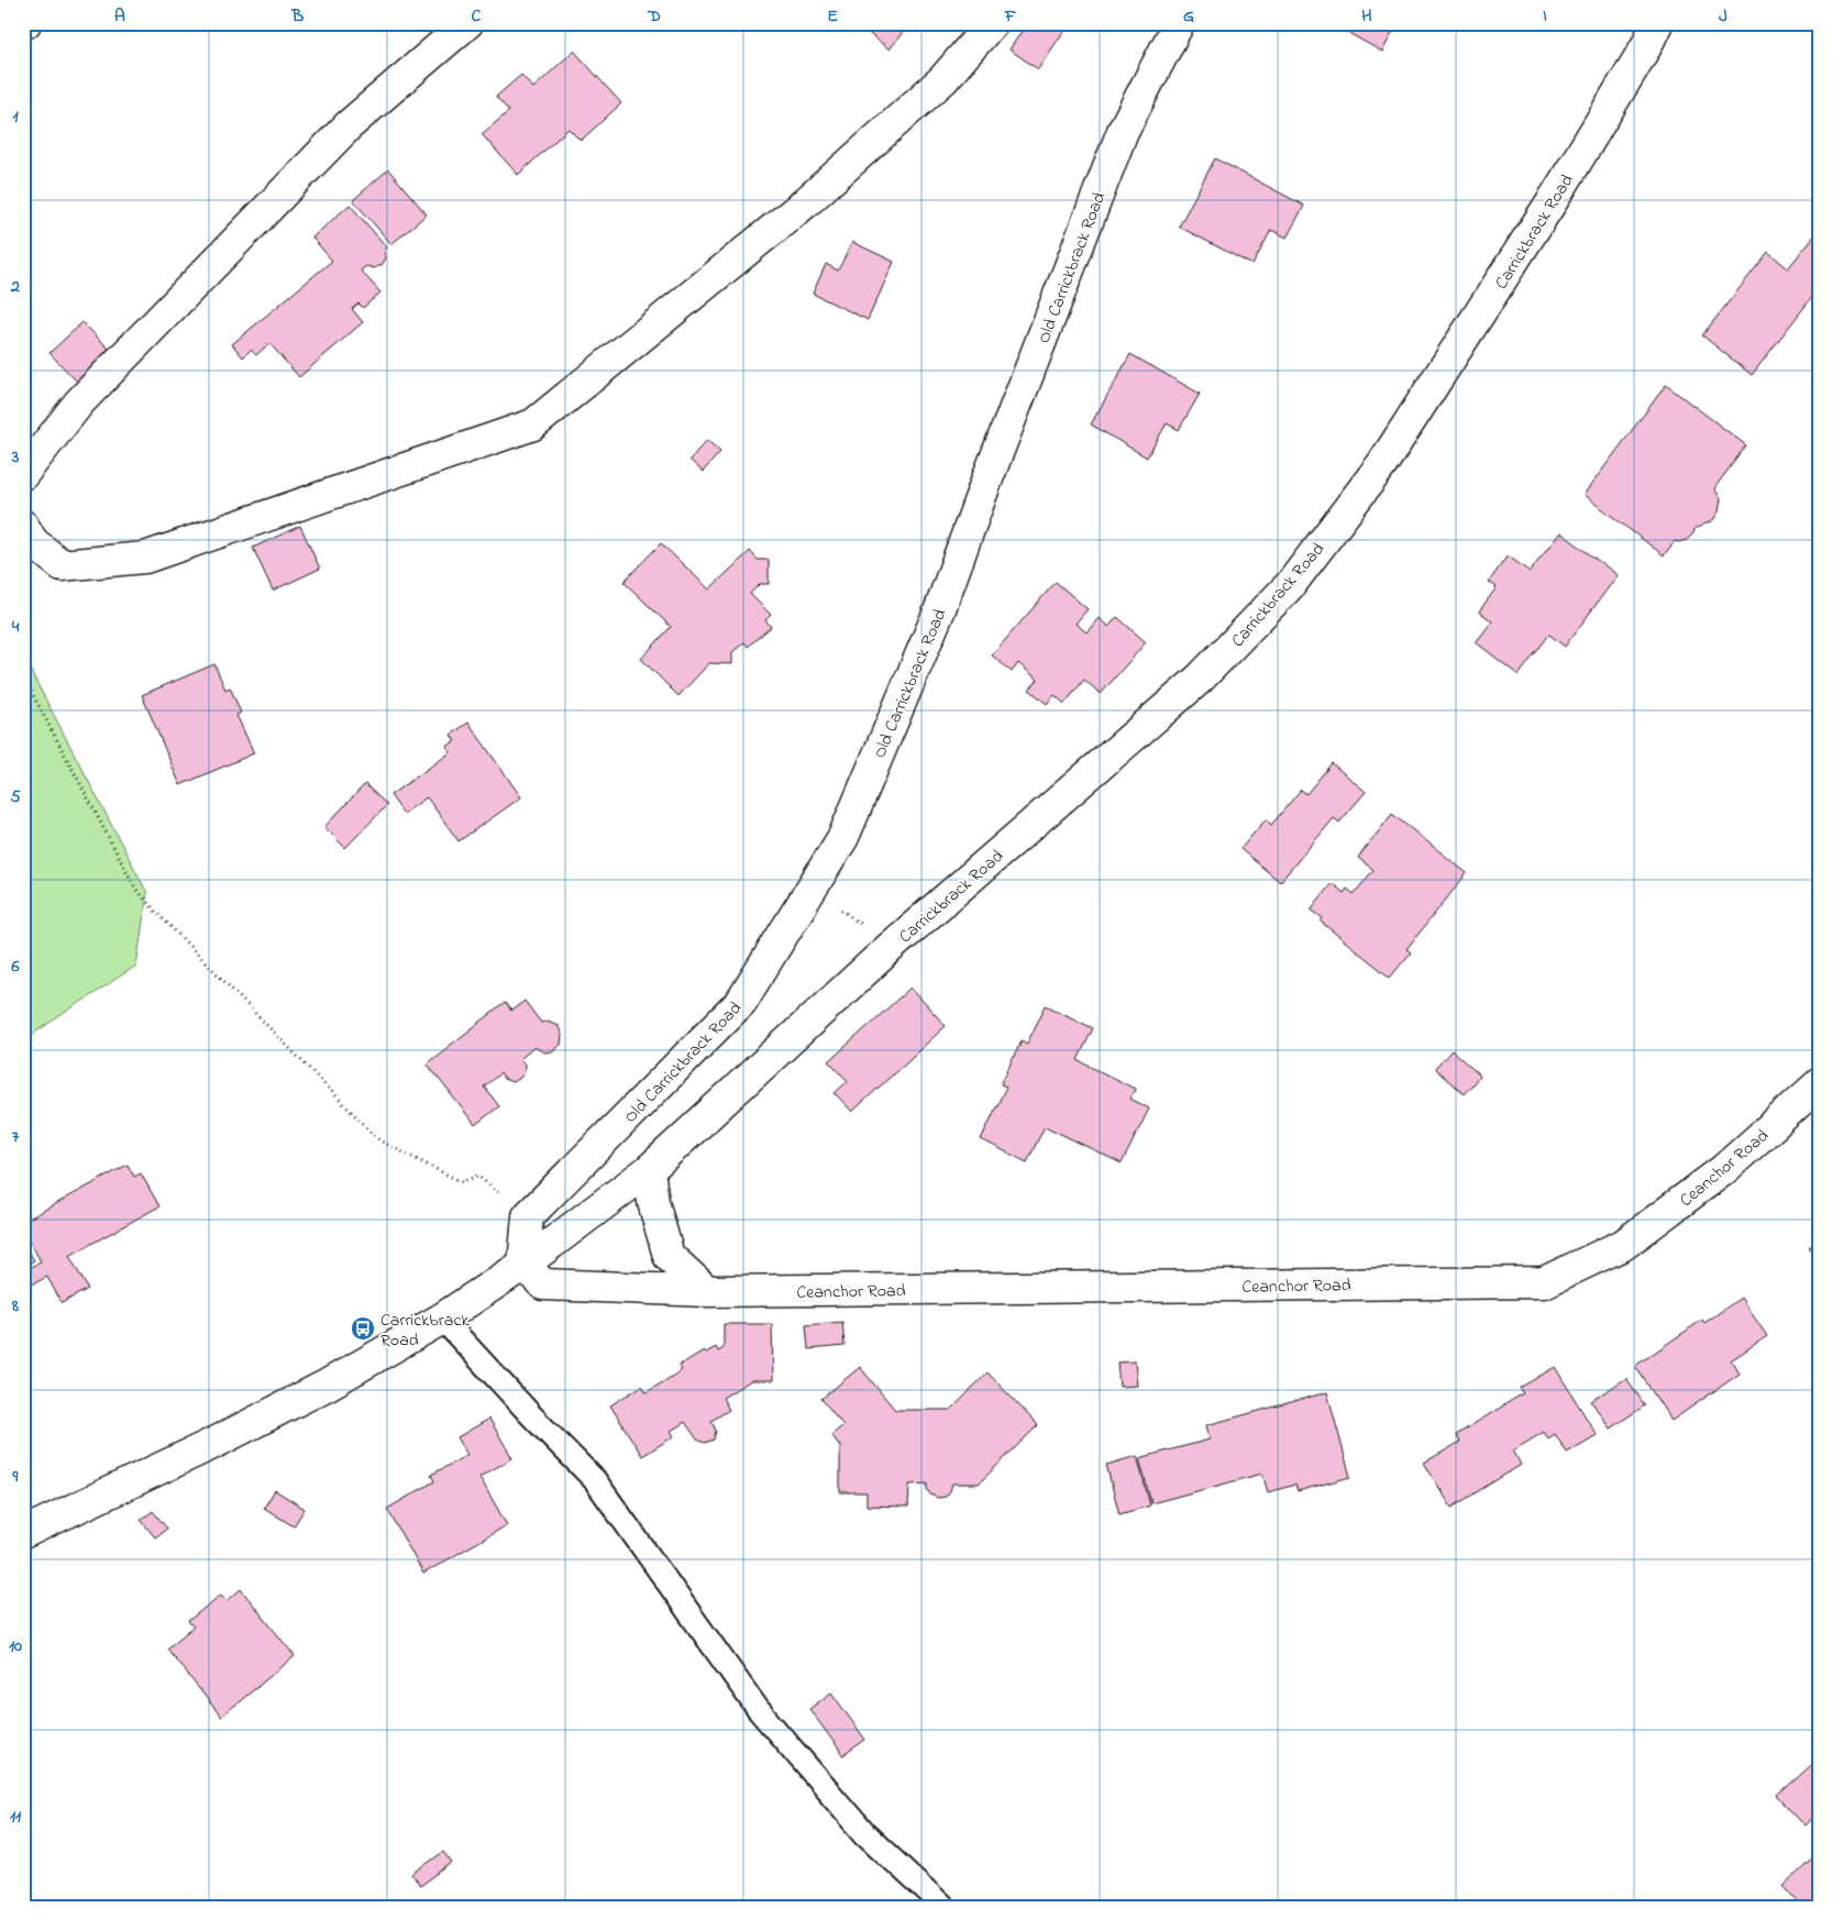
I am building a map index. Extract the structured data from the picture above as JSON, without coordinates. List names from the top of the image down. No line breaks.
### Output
{"streets":{"street":["Carrickbrack Road","Old Carrickbrack Road","Ceanchor Road"]},"crossings":[["Carrickbrack Road","Old Carrickbrack Road"],["Carrickbrack Road","Ceanchor Road"],["Old Carrickbrack Road","Ceanchor Road"]],"places":{"bus stop":["Carrickbrack Road"]},"grid":{"columns":["A","B","C","D","E","F","G","H","I","J"],"rows":["1","2","3","4","5","6","7","8","9","10","11"]}}
